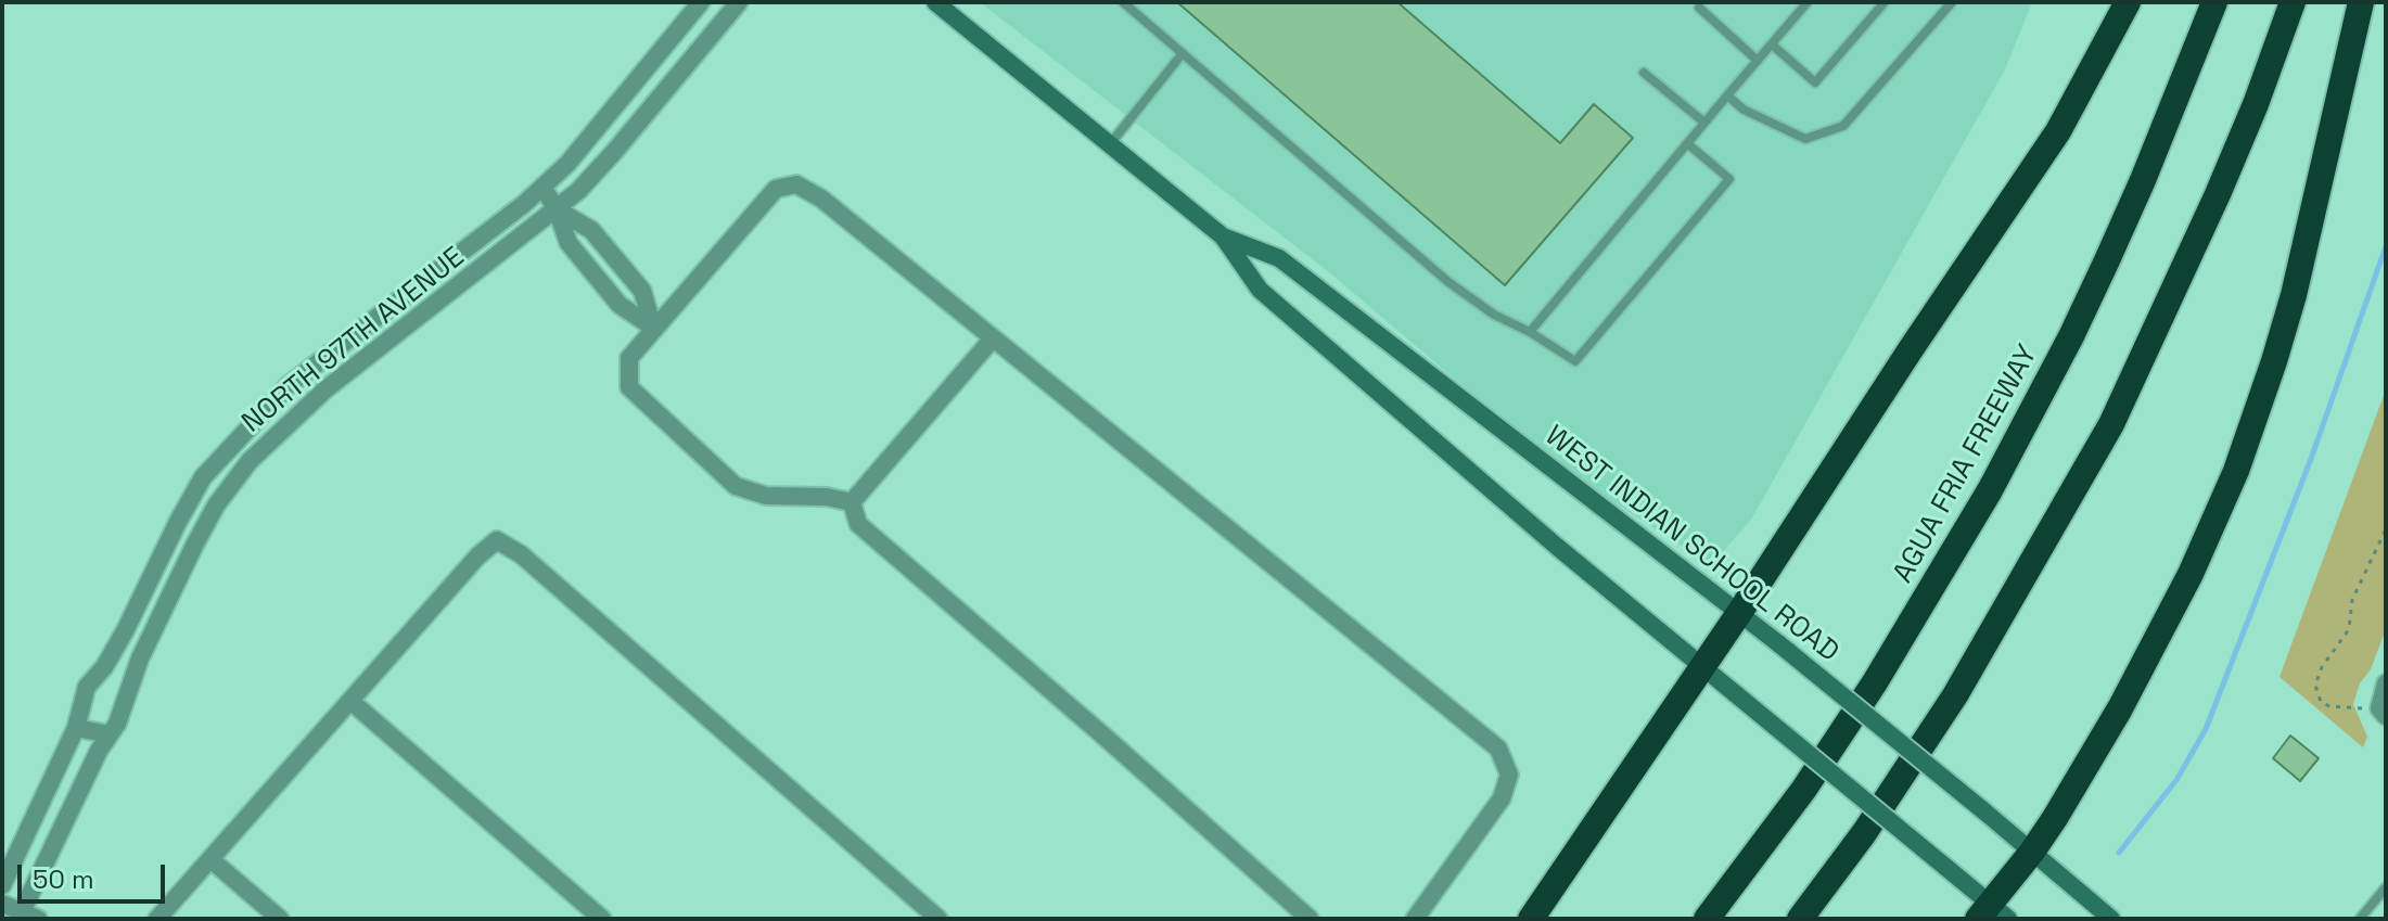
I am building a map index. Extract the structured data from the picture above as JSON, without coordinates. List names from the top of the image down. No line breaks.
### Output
{"streets":{"highway":["AGUA FRIA FREEWAY"],"main road":["WEST INDIAN SCHOOL ROAD"],"street":["NORTH 97TH AVENUE"]},"scale_bar":"50 m"}
